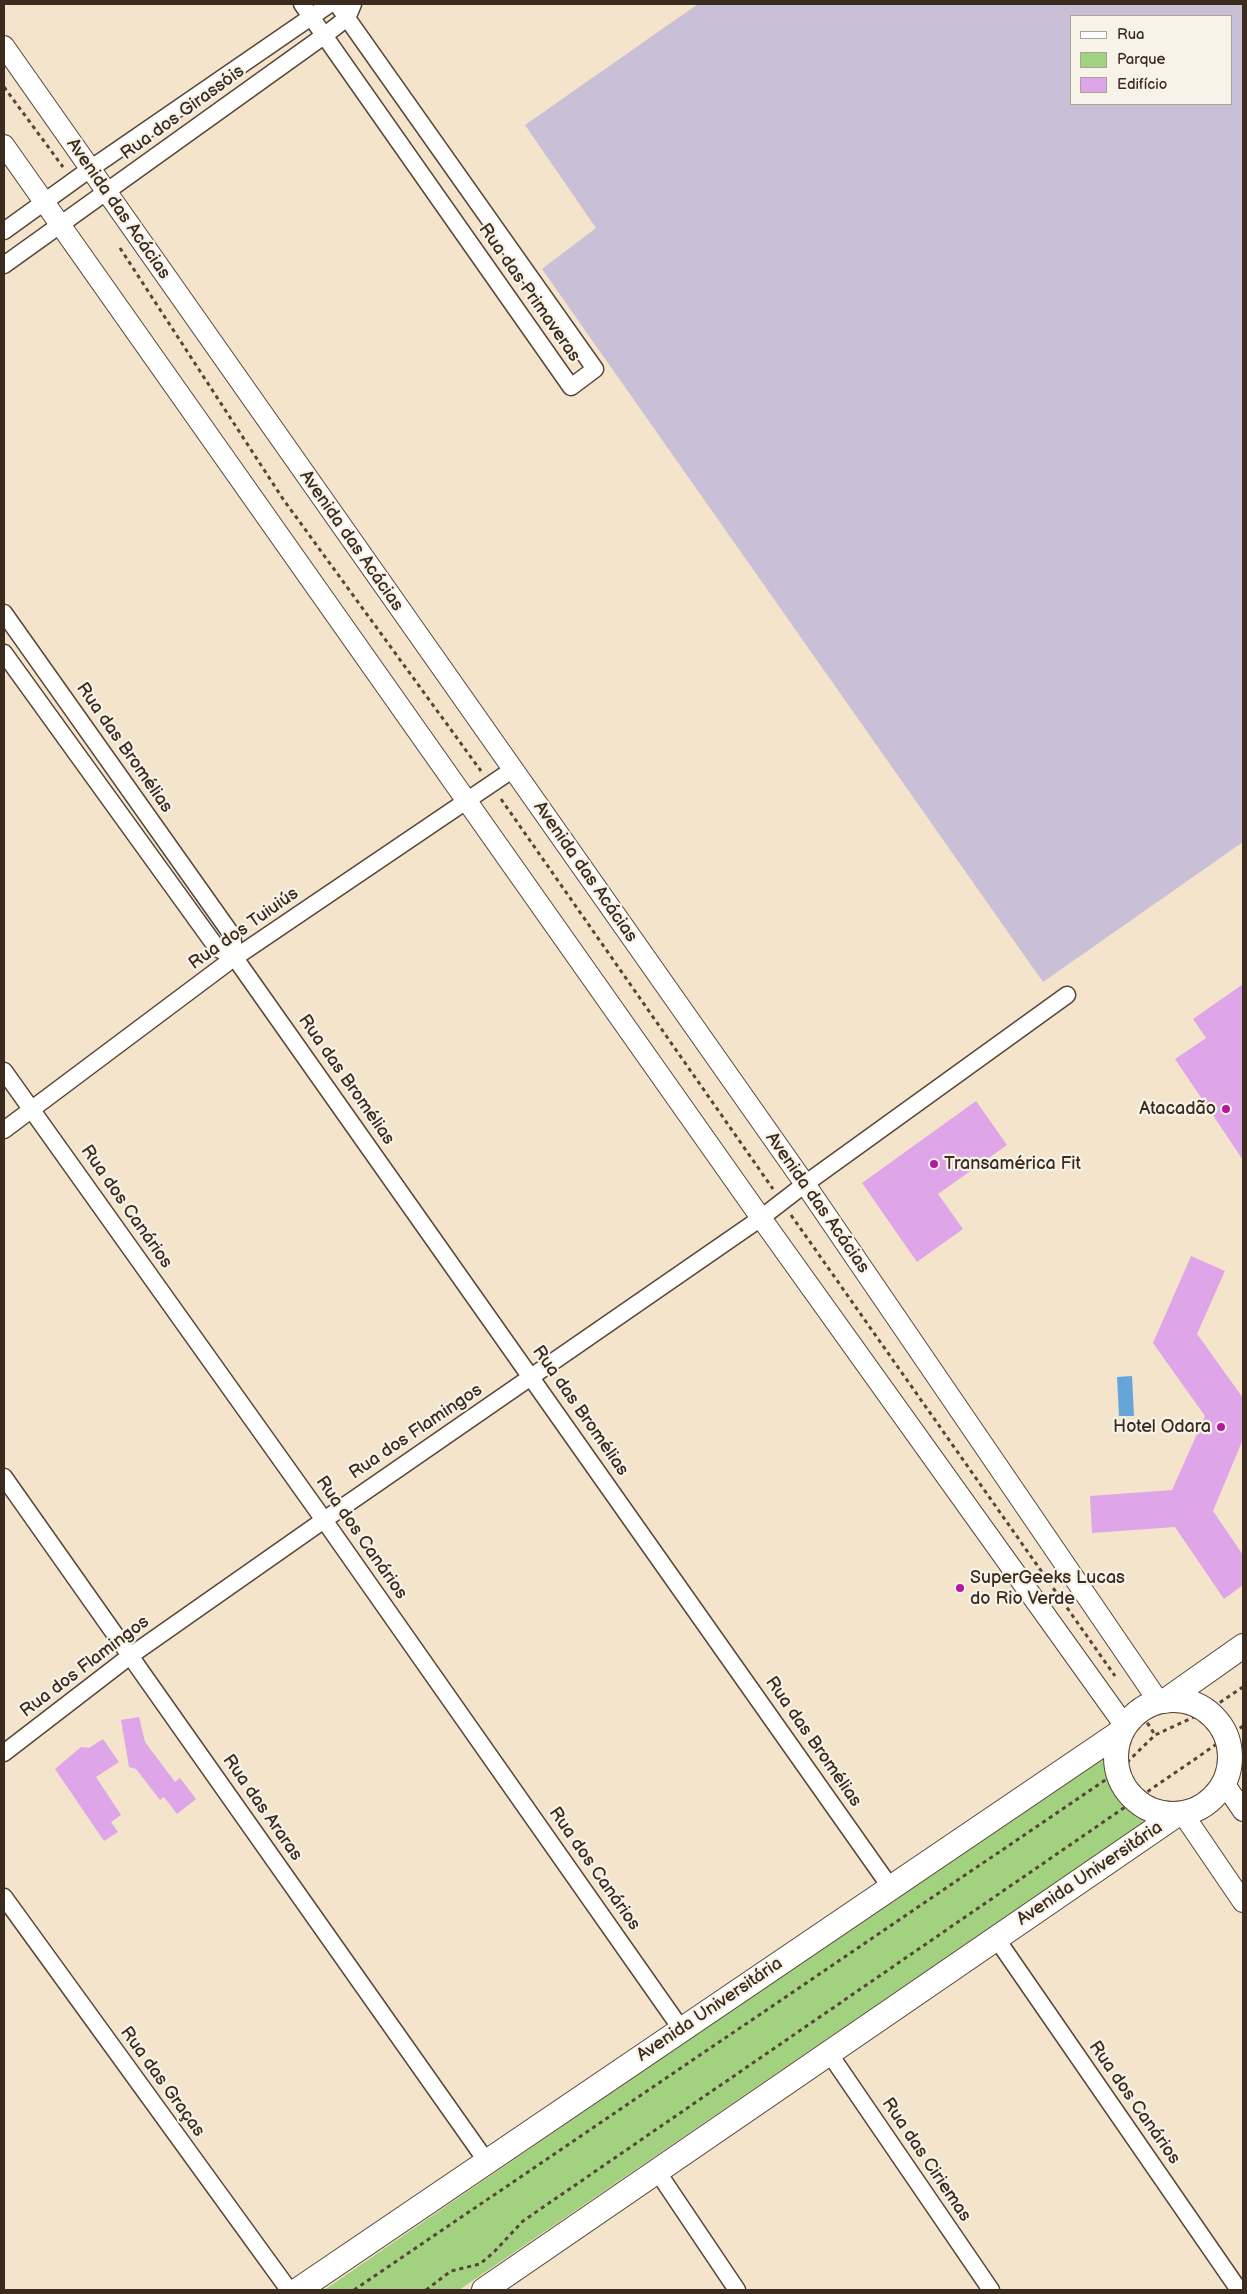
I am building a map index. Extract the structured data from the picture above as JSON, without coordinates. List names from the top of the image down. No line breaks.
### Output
{"streets":{"main road":["Avenida Universitária"],"street":["Rua dos Girassóis","Avenida das Acácias","Rua das Primaveras","Rua das Bromélias","Rua dos Tuiuiús","Rua dos Canários","Rua dos Flamingos","Rua das Araras","Rua das Graças","Rua das Ciriemas"]},"crossings":[["Rua dos Girassóis","Avenida das Acácias"],["Rua dos Girassóis","Rua das Primaveras"],["Avenida das Acácias","Rua dos Tuiuiús"],["Avenida das Acácias","Rua dos Flamingos"],["Avenida das Acácias","Avenida Universitária"],["Rua das Bromélias","Rua dos Tuiuiús"],["Rua das Bromélias","Rua dos Flamingos"],["Rua das Bromélias","Avenida Universitária"],["Rua dos Tuiuiús","Rua dos Canários"],["Rua dos Canários","Rua dos Flamingos"],["Rua dos Canários","Avenida Universitária"],["Rua dos Flamingos","Rua das Araras"],["Rua das Araras","Avenida Universitária"],["Avenida Universitária","Rua das Ciriemas"]],"places":["Atacadão","Transamérica Fit","Hotel Odara","SuperGeeks Lucas do Rio Verde"],"legend":["Rua","Parque","Edifício"]}
